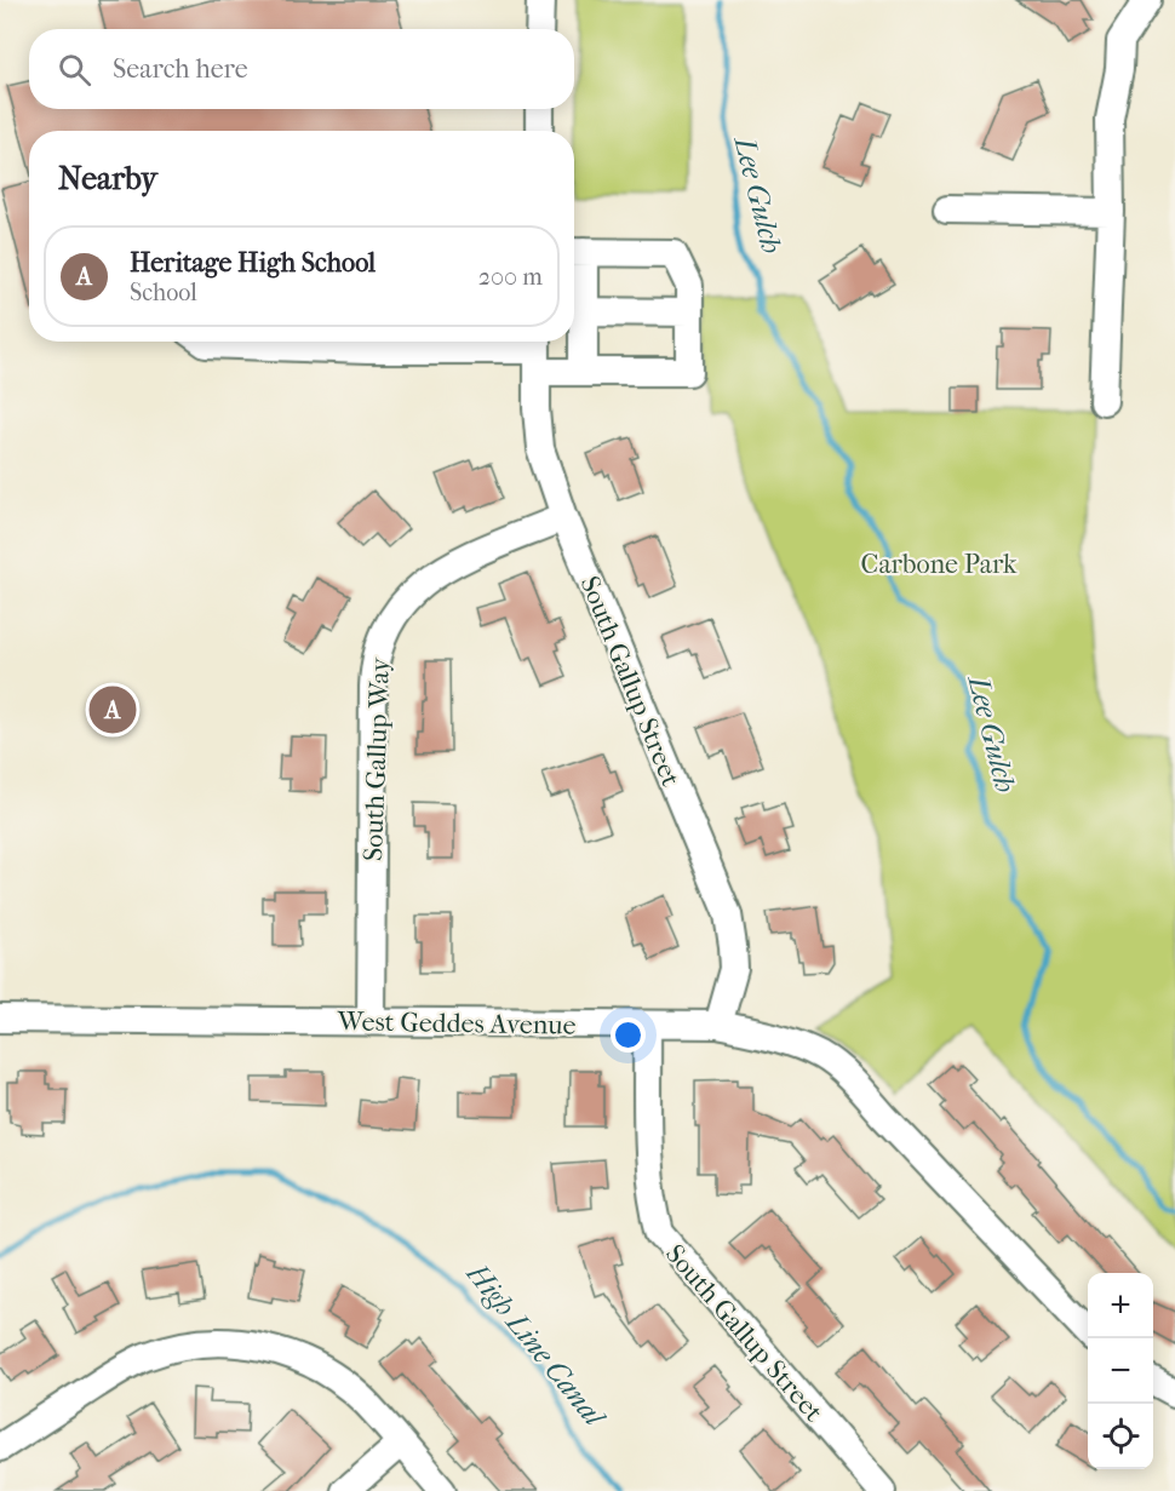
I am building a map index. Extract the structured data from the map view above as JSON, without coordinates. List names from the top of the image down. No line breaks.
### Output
{"streets":{"street":["South Gallup Street","South Gallup Way","West Geddes Avenue"]},"crossings":[["South Gallup Street","South Gallup Way"],["South Gallup Street","West Geddes Avenue"],["South Gallup Way","West Geddes Avenue"]],"water":["Lee Gulch","High Line Canal"],"parks":["Carbone Park"],"page":{"search":"Search here","heading":"Nearby","list":[{"mark":"A","name":"Heritage High School","note":"School","value":"200 m"}],"pins":"A","map_buttons":["+","−"]}}
